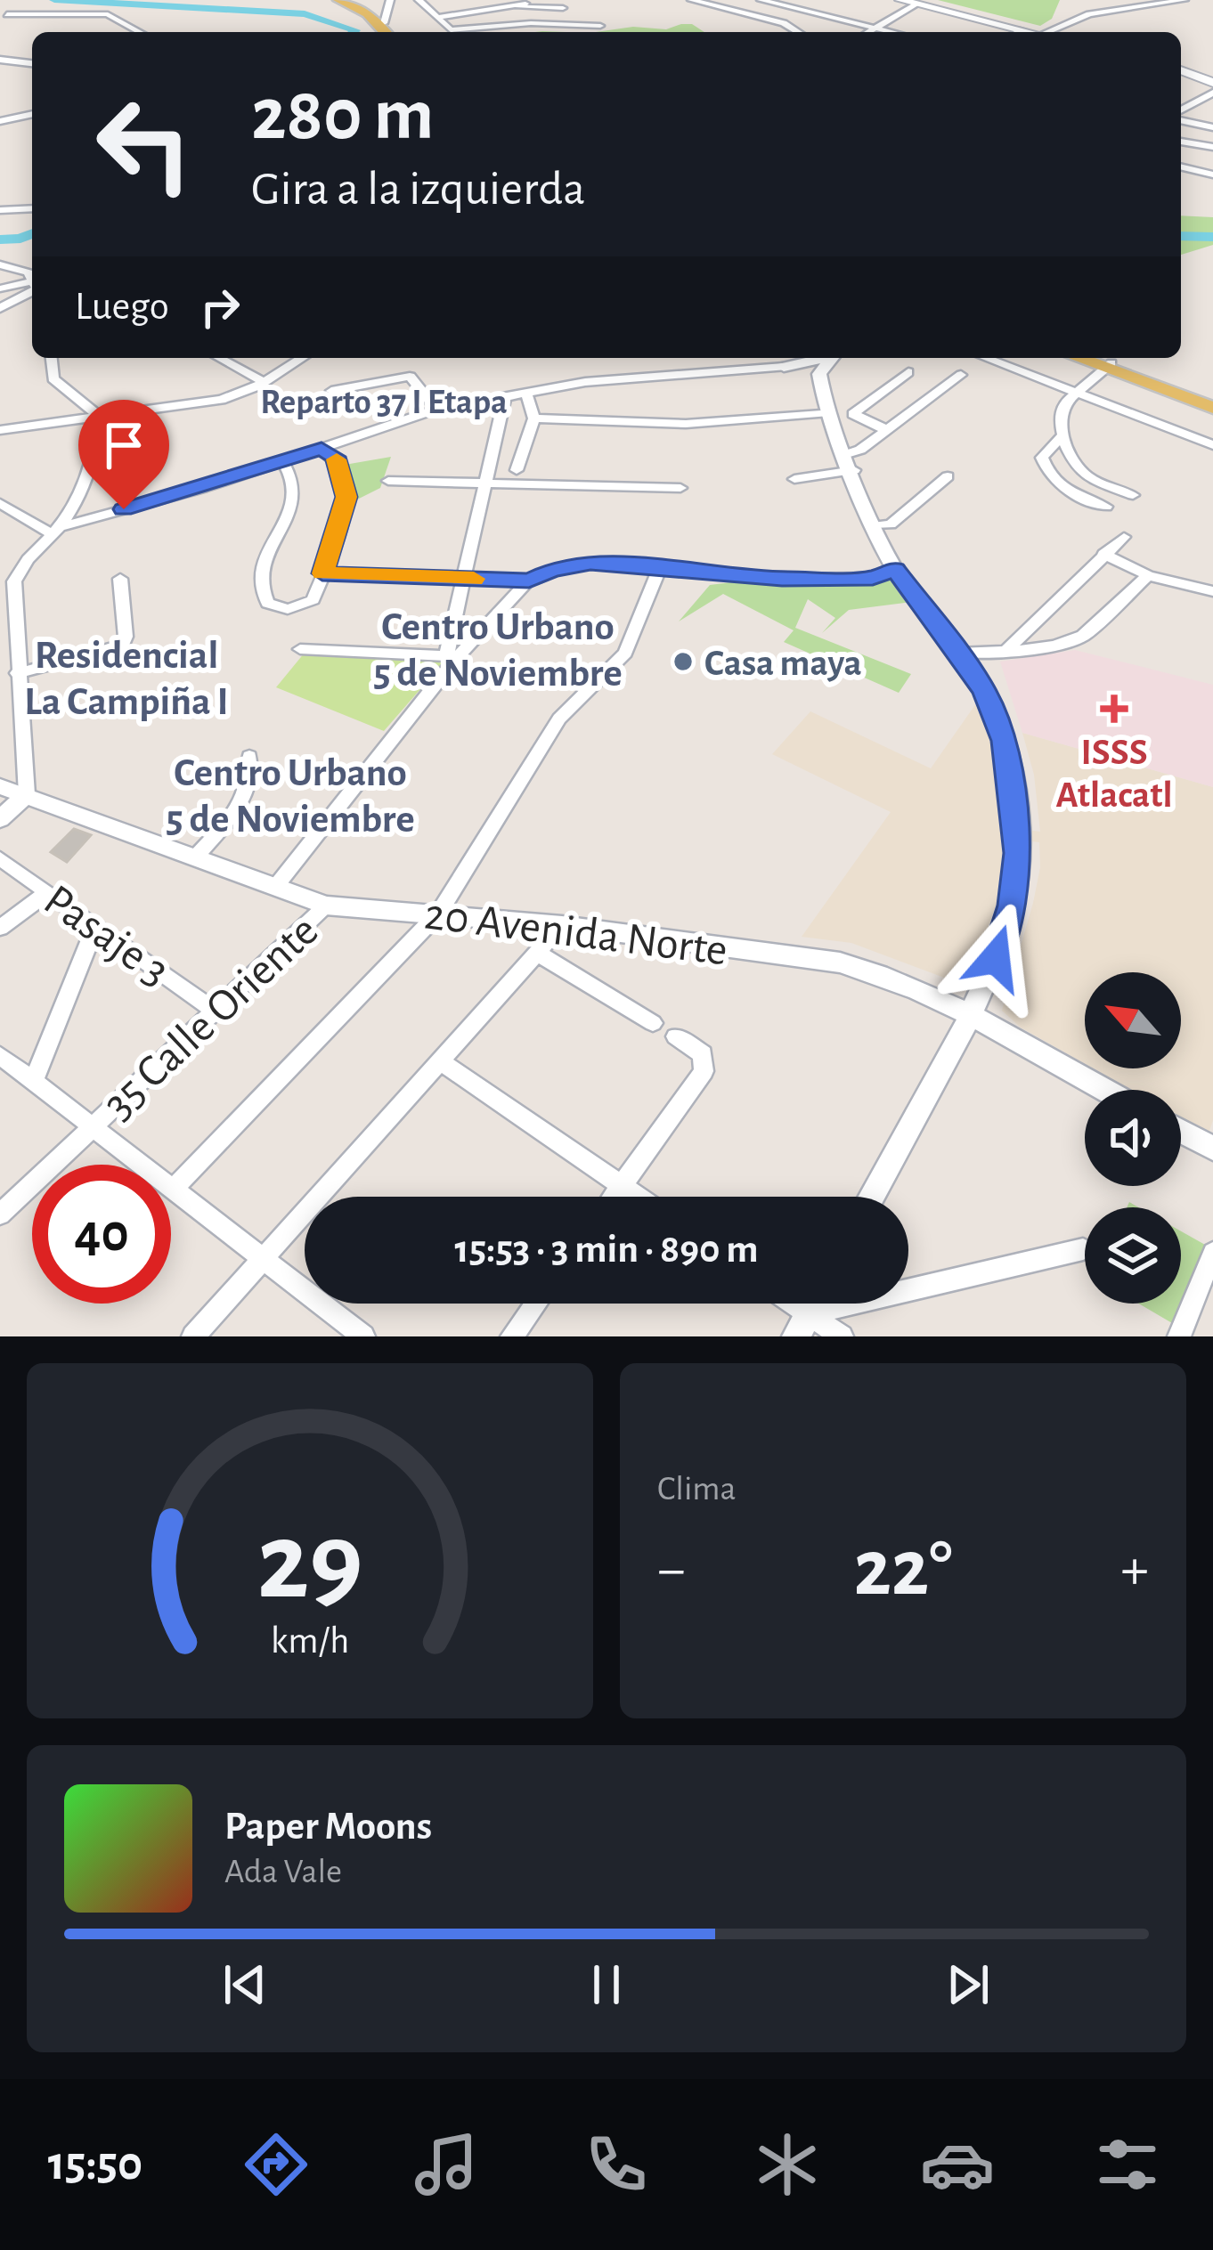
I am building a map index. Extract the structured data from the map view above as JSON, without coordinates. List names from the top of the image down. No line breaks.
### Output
{"streets":{"street":["20 Avenida Norte","Pasaje 3","35 Calle Oriente"]},"crossings":[["20 Avenida Norte","35 Calle Oriente"],["Pasaje 3","35 Calle Oriente"]],"districts":["Reparto 37 I Etapa","Centro Urbano 5 de Noviembre","Residencial La Campiña I","Centro Urbano 5 de Noviembre"],"places":{"other":["Casa maya"],"health":["ISSS Atlacatl"]},"north":"top left","page":{"turn":["280 m","Gira a la izquierda"],"then":"Luego","limit":"40","trip":"15:53 · 3 min · 890 m","tile":"Clima","heat":["−","22°","+"],"song":["Paper Moons","Ada Vale"],"tabs":"15:50","gauge":["29","km/h"]}}
